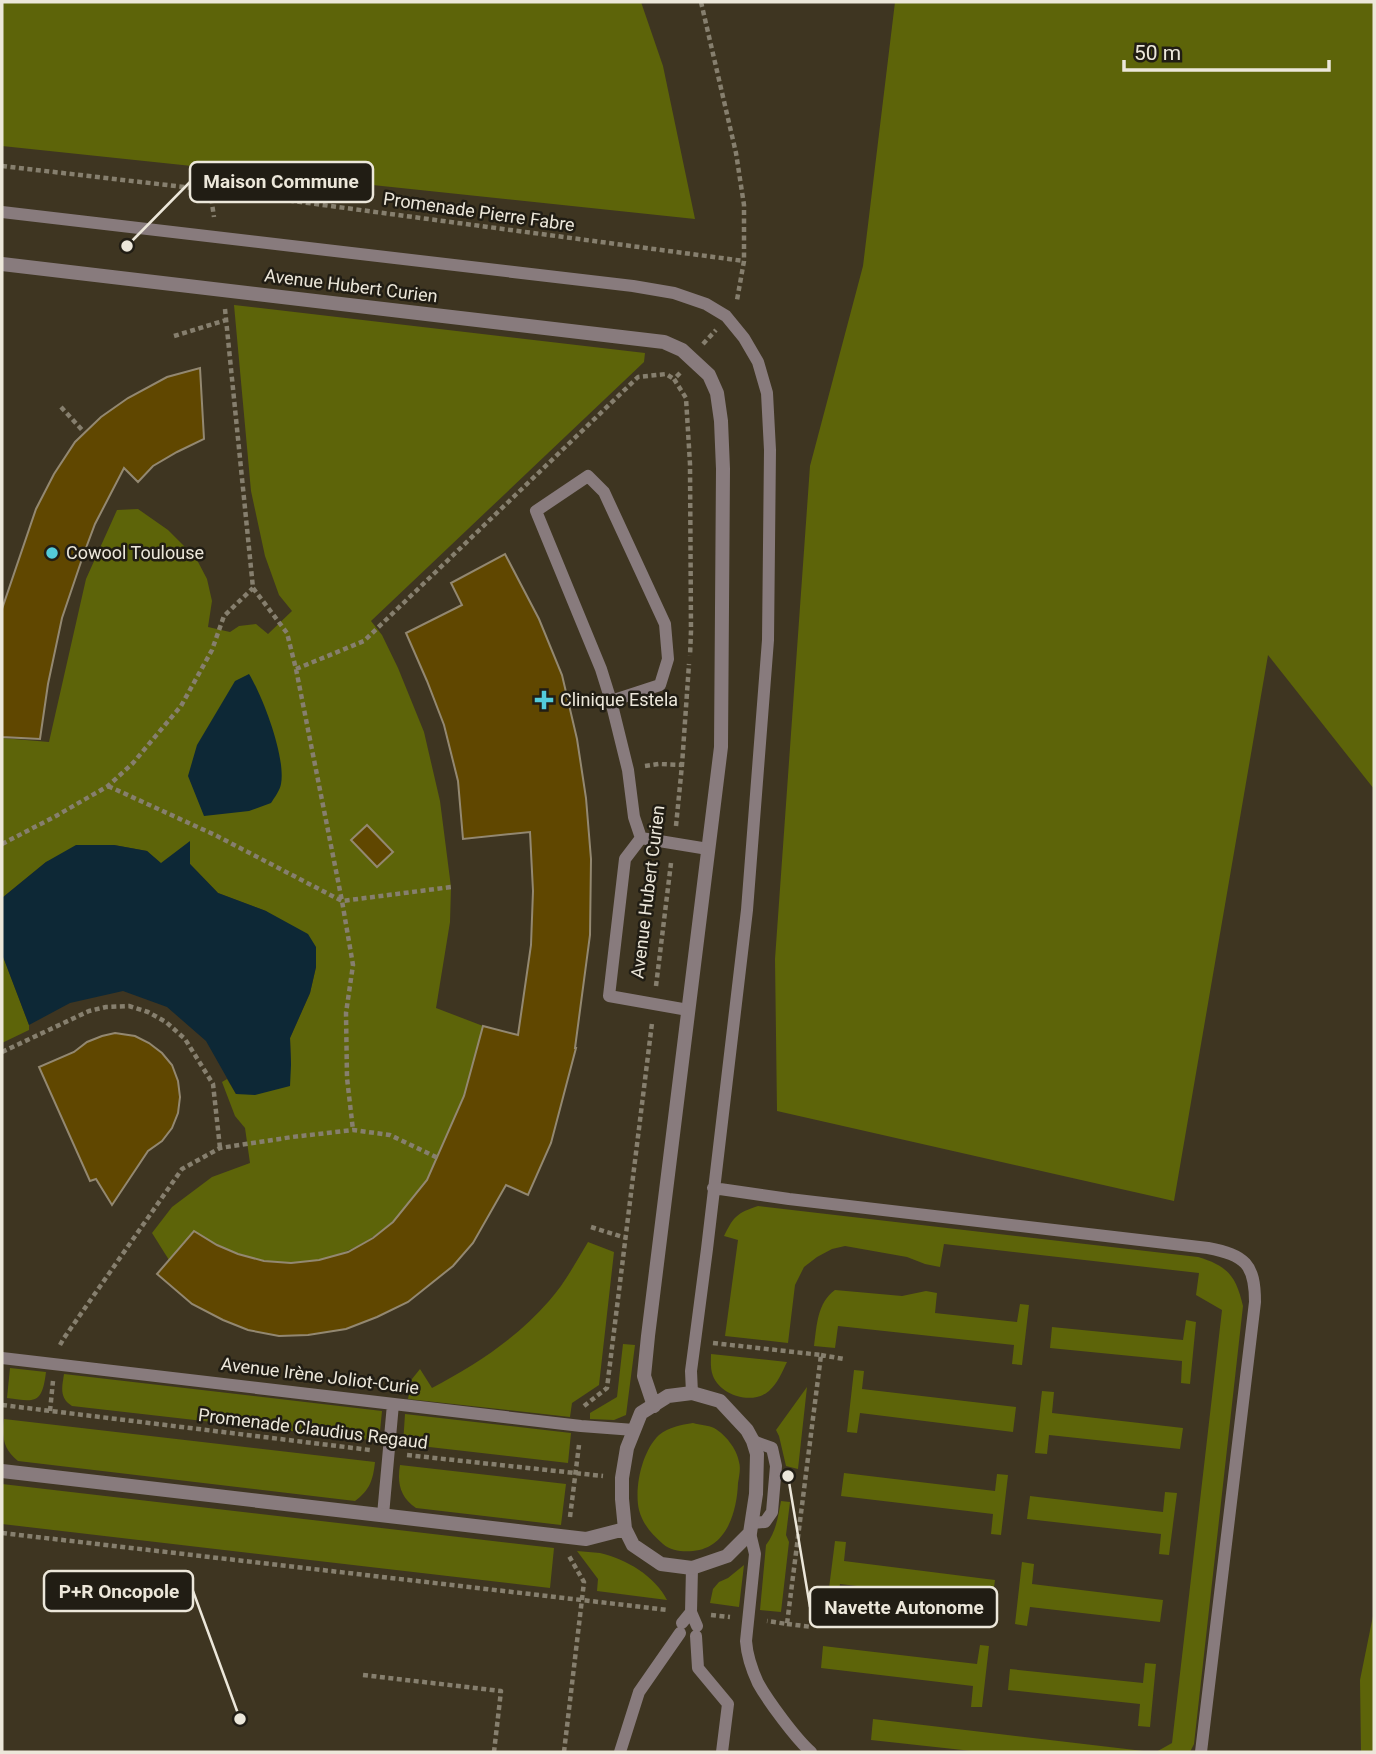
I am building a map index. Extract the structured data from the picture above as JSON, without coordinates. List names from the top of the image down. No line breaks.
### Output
{"streets":{"street":["Avenue Hubert Curien"],"lane":["Avenue Irène Joliot-Curie"],"path":["Promenade Pierre Fabre","Promenade Claudius Regaud"]},"crossings":[["Avenue Hubert Curien","Avenue Irène Joliot-Curie"],["Avenue Hubert Curien","Promenade Claudius Regaud"],["Avenue Irène Joliot-Curie","Promenade Claudius Regaud"]],"places":{"other":["Maison Commune","Cowool Toulouse","Navette Autonome","P+R Oncopole"],"health":["Clinique Estela"]},"scale_bar":"50 m"}
